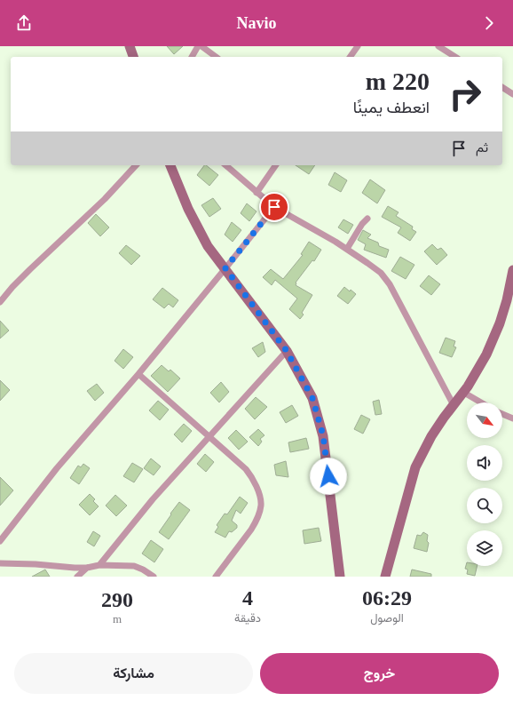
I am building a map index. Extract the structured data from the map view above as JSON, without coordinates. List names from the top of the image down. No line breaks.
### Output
{"north":"bottom right","page":{"header":"Navio","turn":["220 m","انعطف يمينًا"],"then":"ثم","eta":["06:29","الوصول","4","دقيقة","290","m"],"buttons":["خروج","مشاركة"]}}
